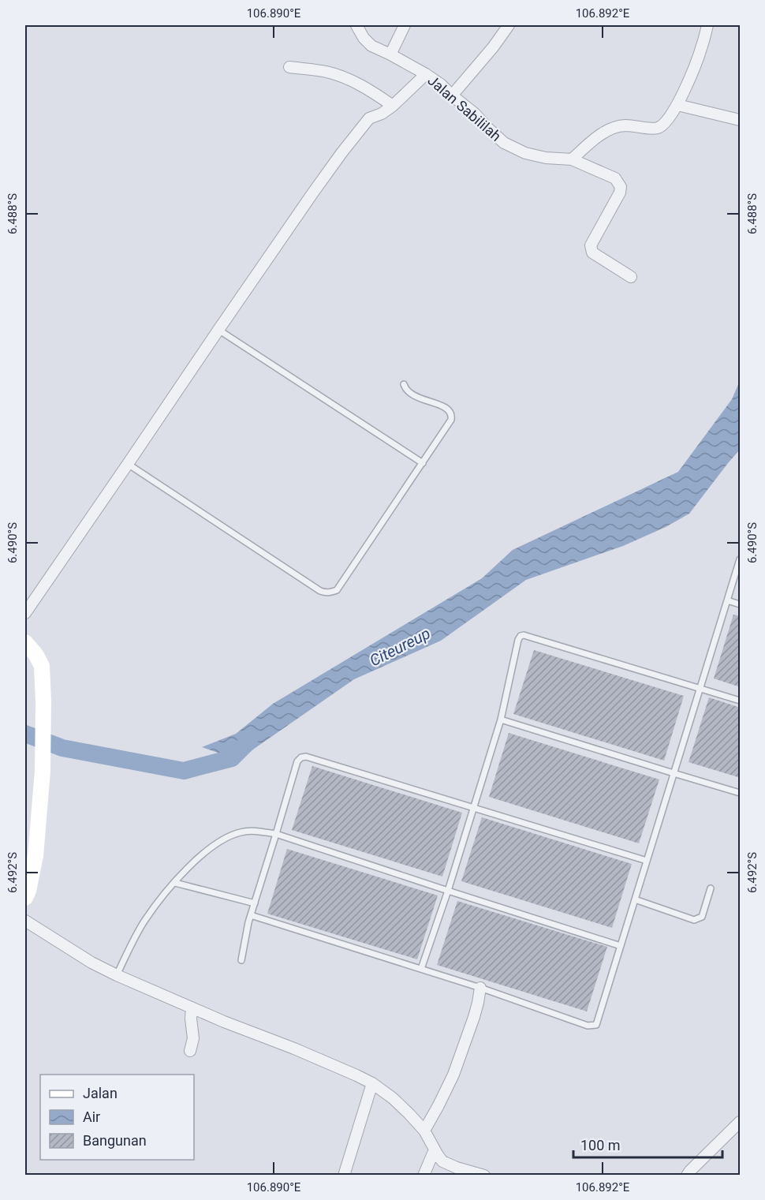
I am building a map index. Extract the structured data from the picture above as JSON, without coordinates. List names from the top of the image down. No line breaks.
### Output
{"streets":{"street":["Jalan Sabililah"]},"water":["Citeureup"],"legend":["Jalan","Air","Bangunan"],"scale_bar":"100 m","coordinates":["106.890°E","106.892°E","6.488°S","6.490°S","6.492°S"]}
